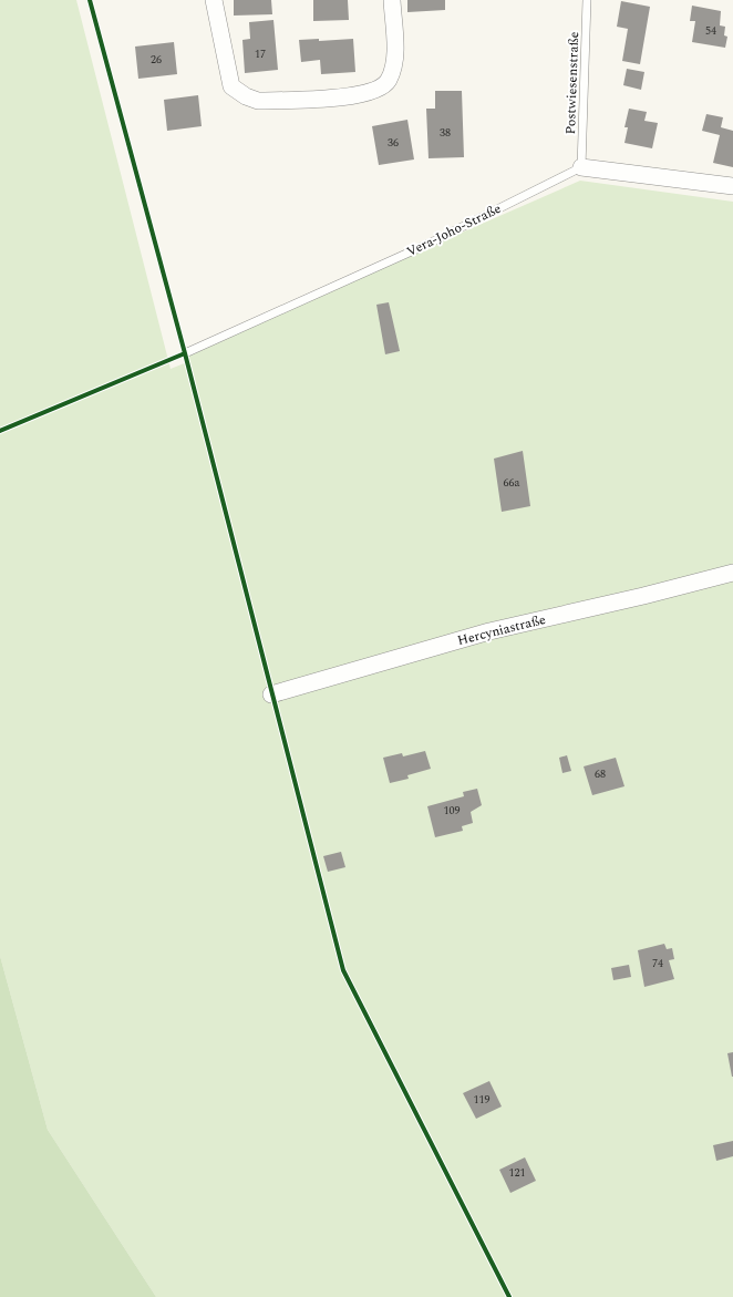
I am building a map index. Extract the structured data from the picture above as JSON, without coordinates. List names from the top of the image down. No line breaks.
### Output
{"streets":{"street":["Hercyniastraße"],"lane":["Postwiesenstraße","Vera-Joho-Straße"]},"crossings":[["Postwiesenstraße","Vera-Joho-Straße"]],"house_numbers":["54","17","26","38","36","66a","68","109","74","119","121"]}
